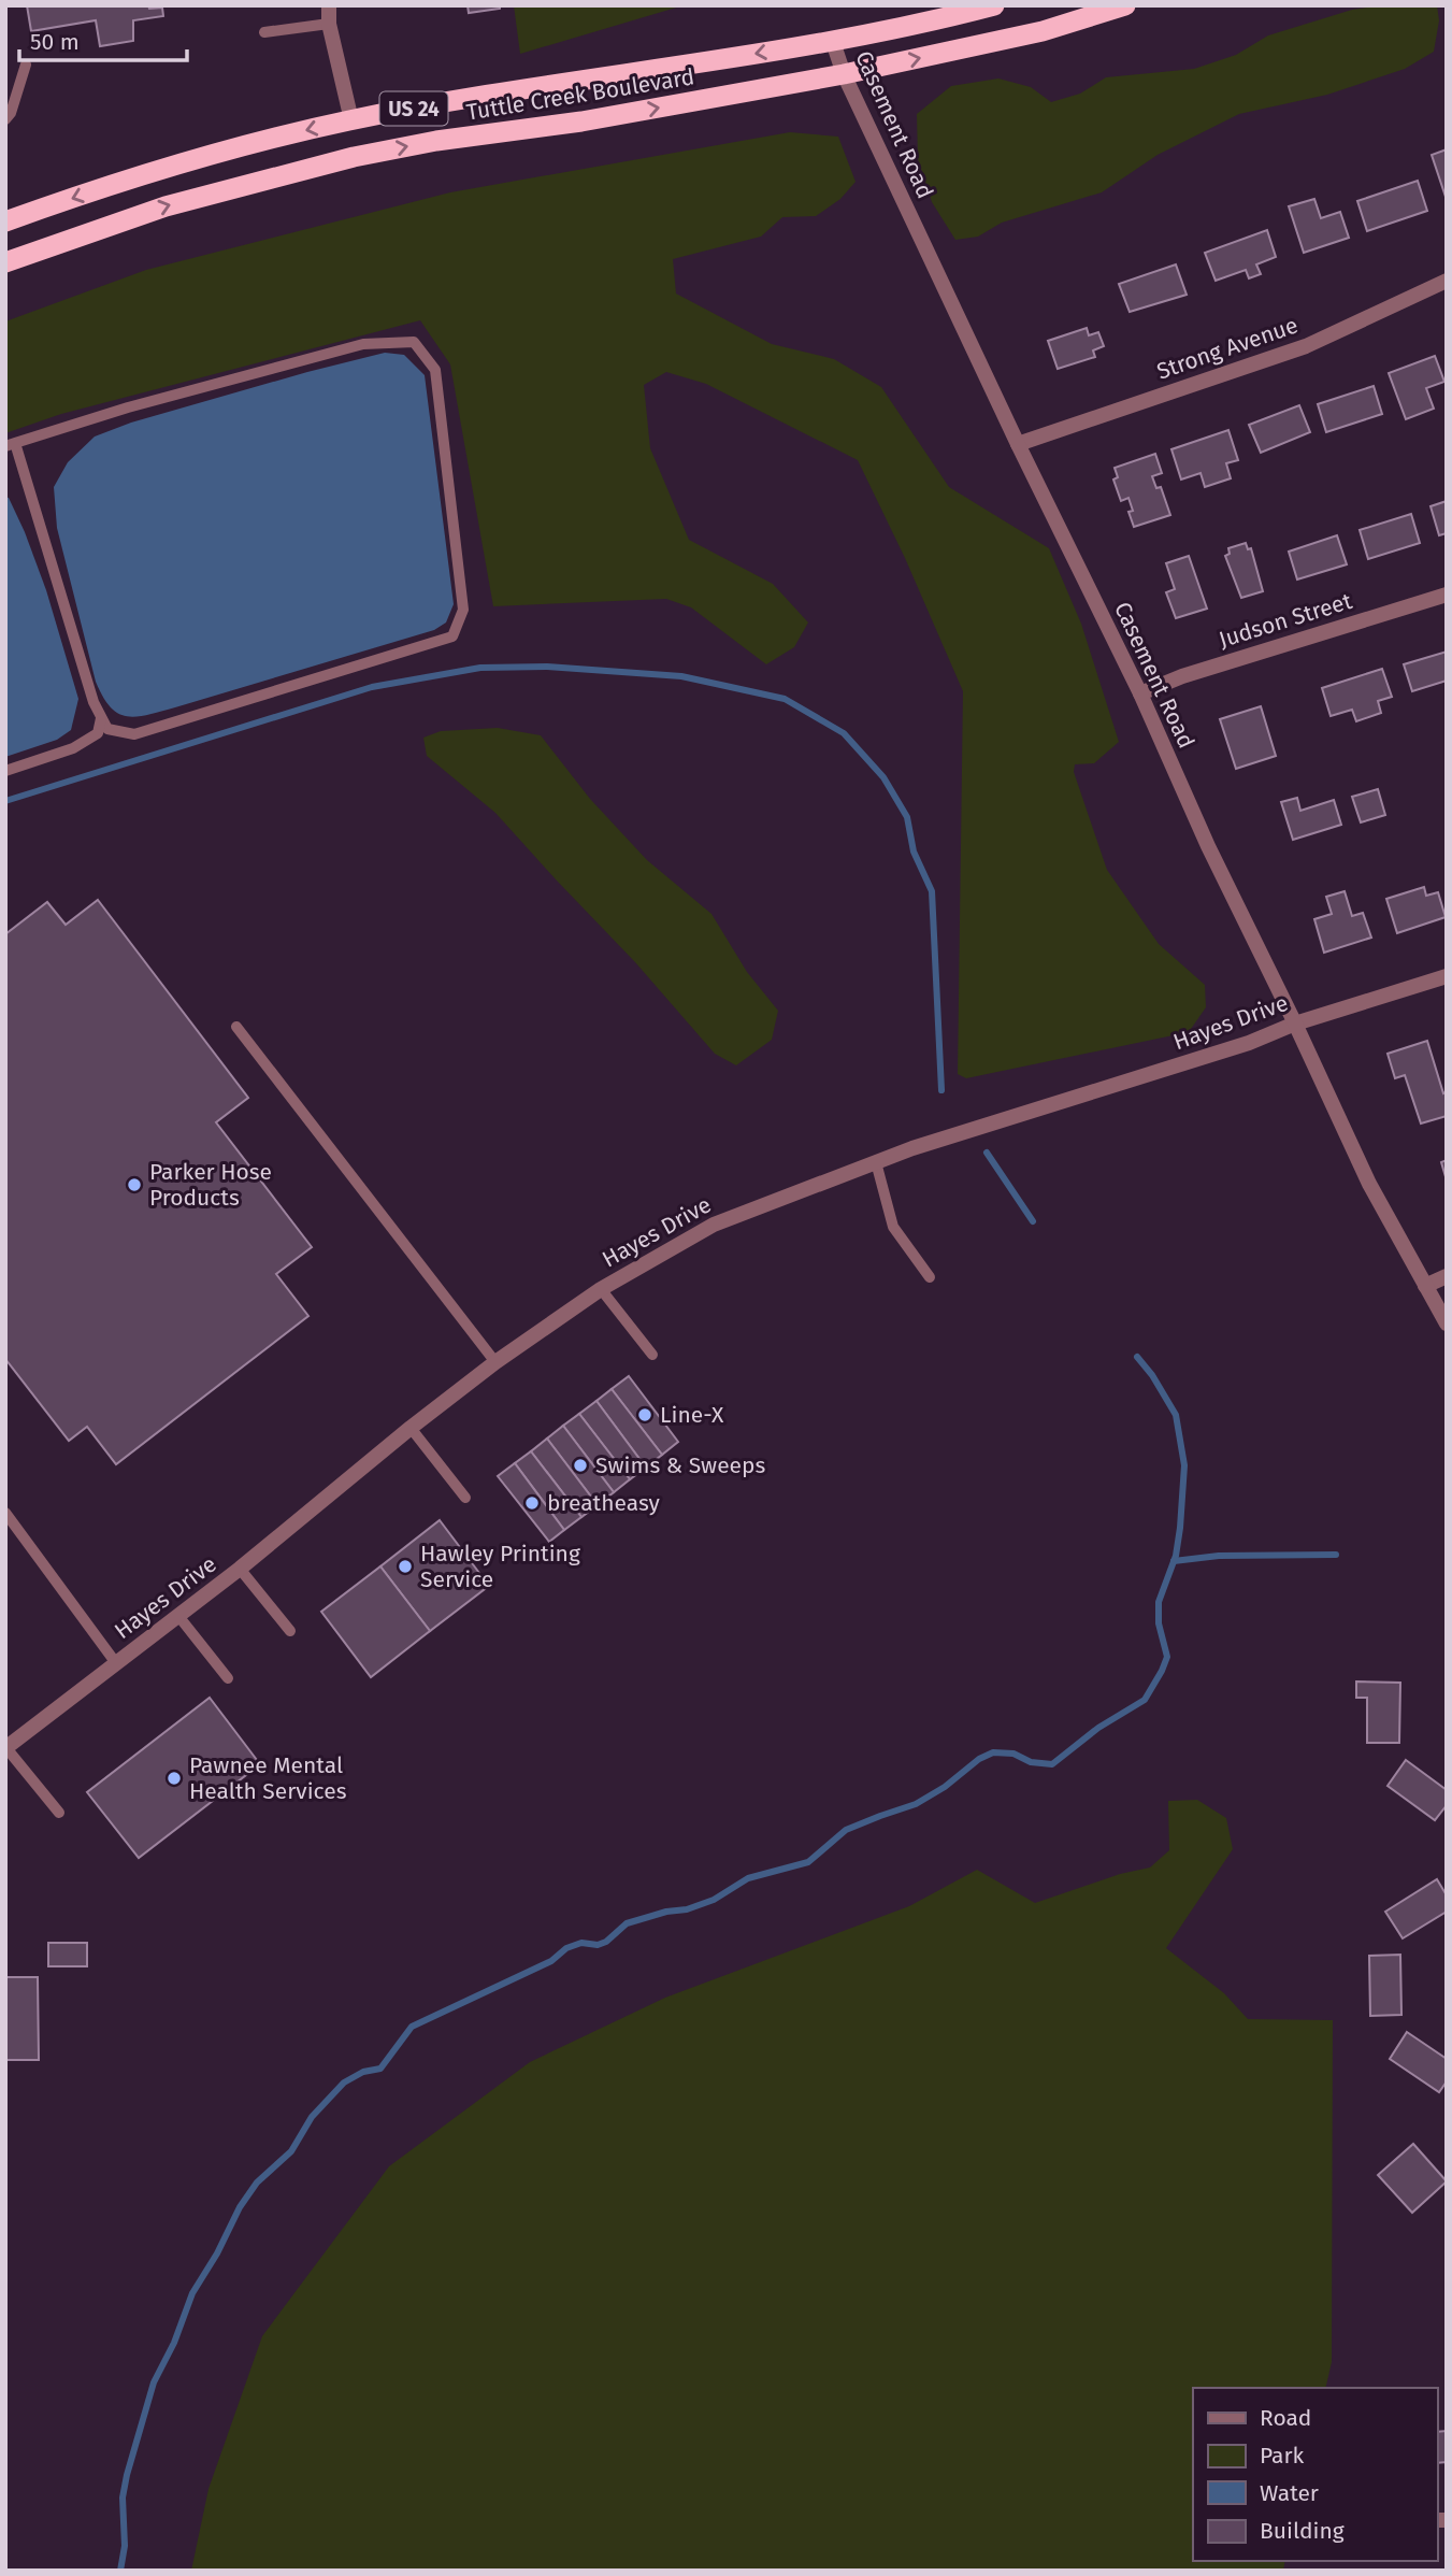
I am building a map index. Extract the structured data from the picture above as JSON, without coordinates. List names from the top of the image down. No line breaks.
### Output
{"streets":{"highway":["Tuttle Creek Boulevard","US 24"],"street":["Casement Road","Strong Avenue","Judson Street","Hayes Drive"]},"crossings":[["Tuttle Creek Boulevard","Casement Road"],["Casement Road","Strong Avenue"],["Casement Road","Judson Street"],["Casement Road","Hayes Drive"]],"places":["Parker Hose Products","Line-X","Swims & Sweeps","breatheasy","Hawley Printing Service","Pawnee Mental Health Services"],"legend":["Road","Park","Water","Building"],"scale_bar":"50 m"}
